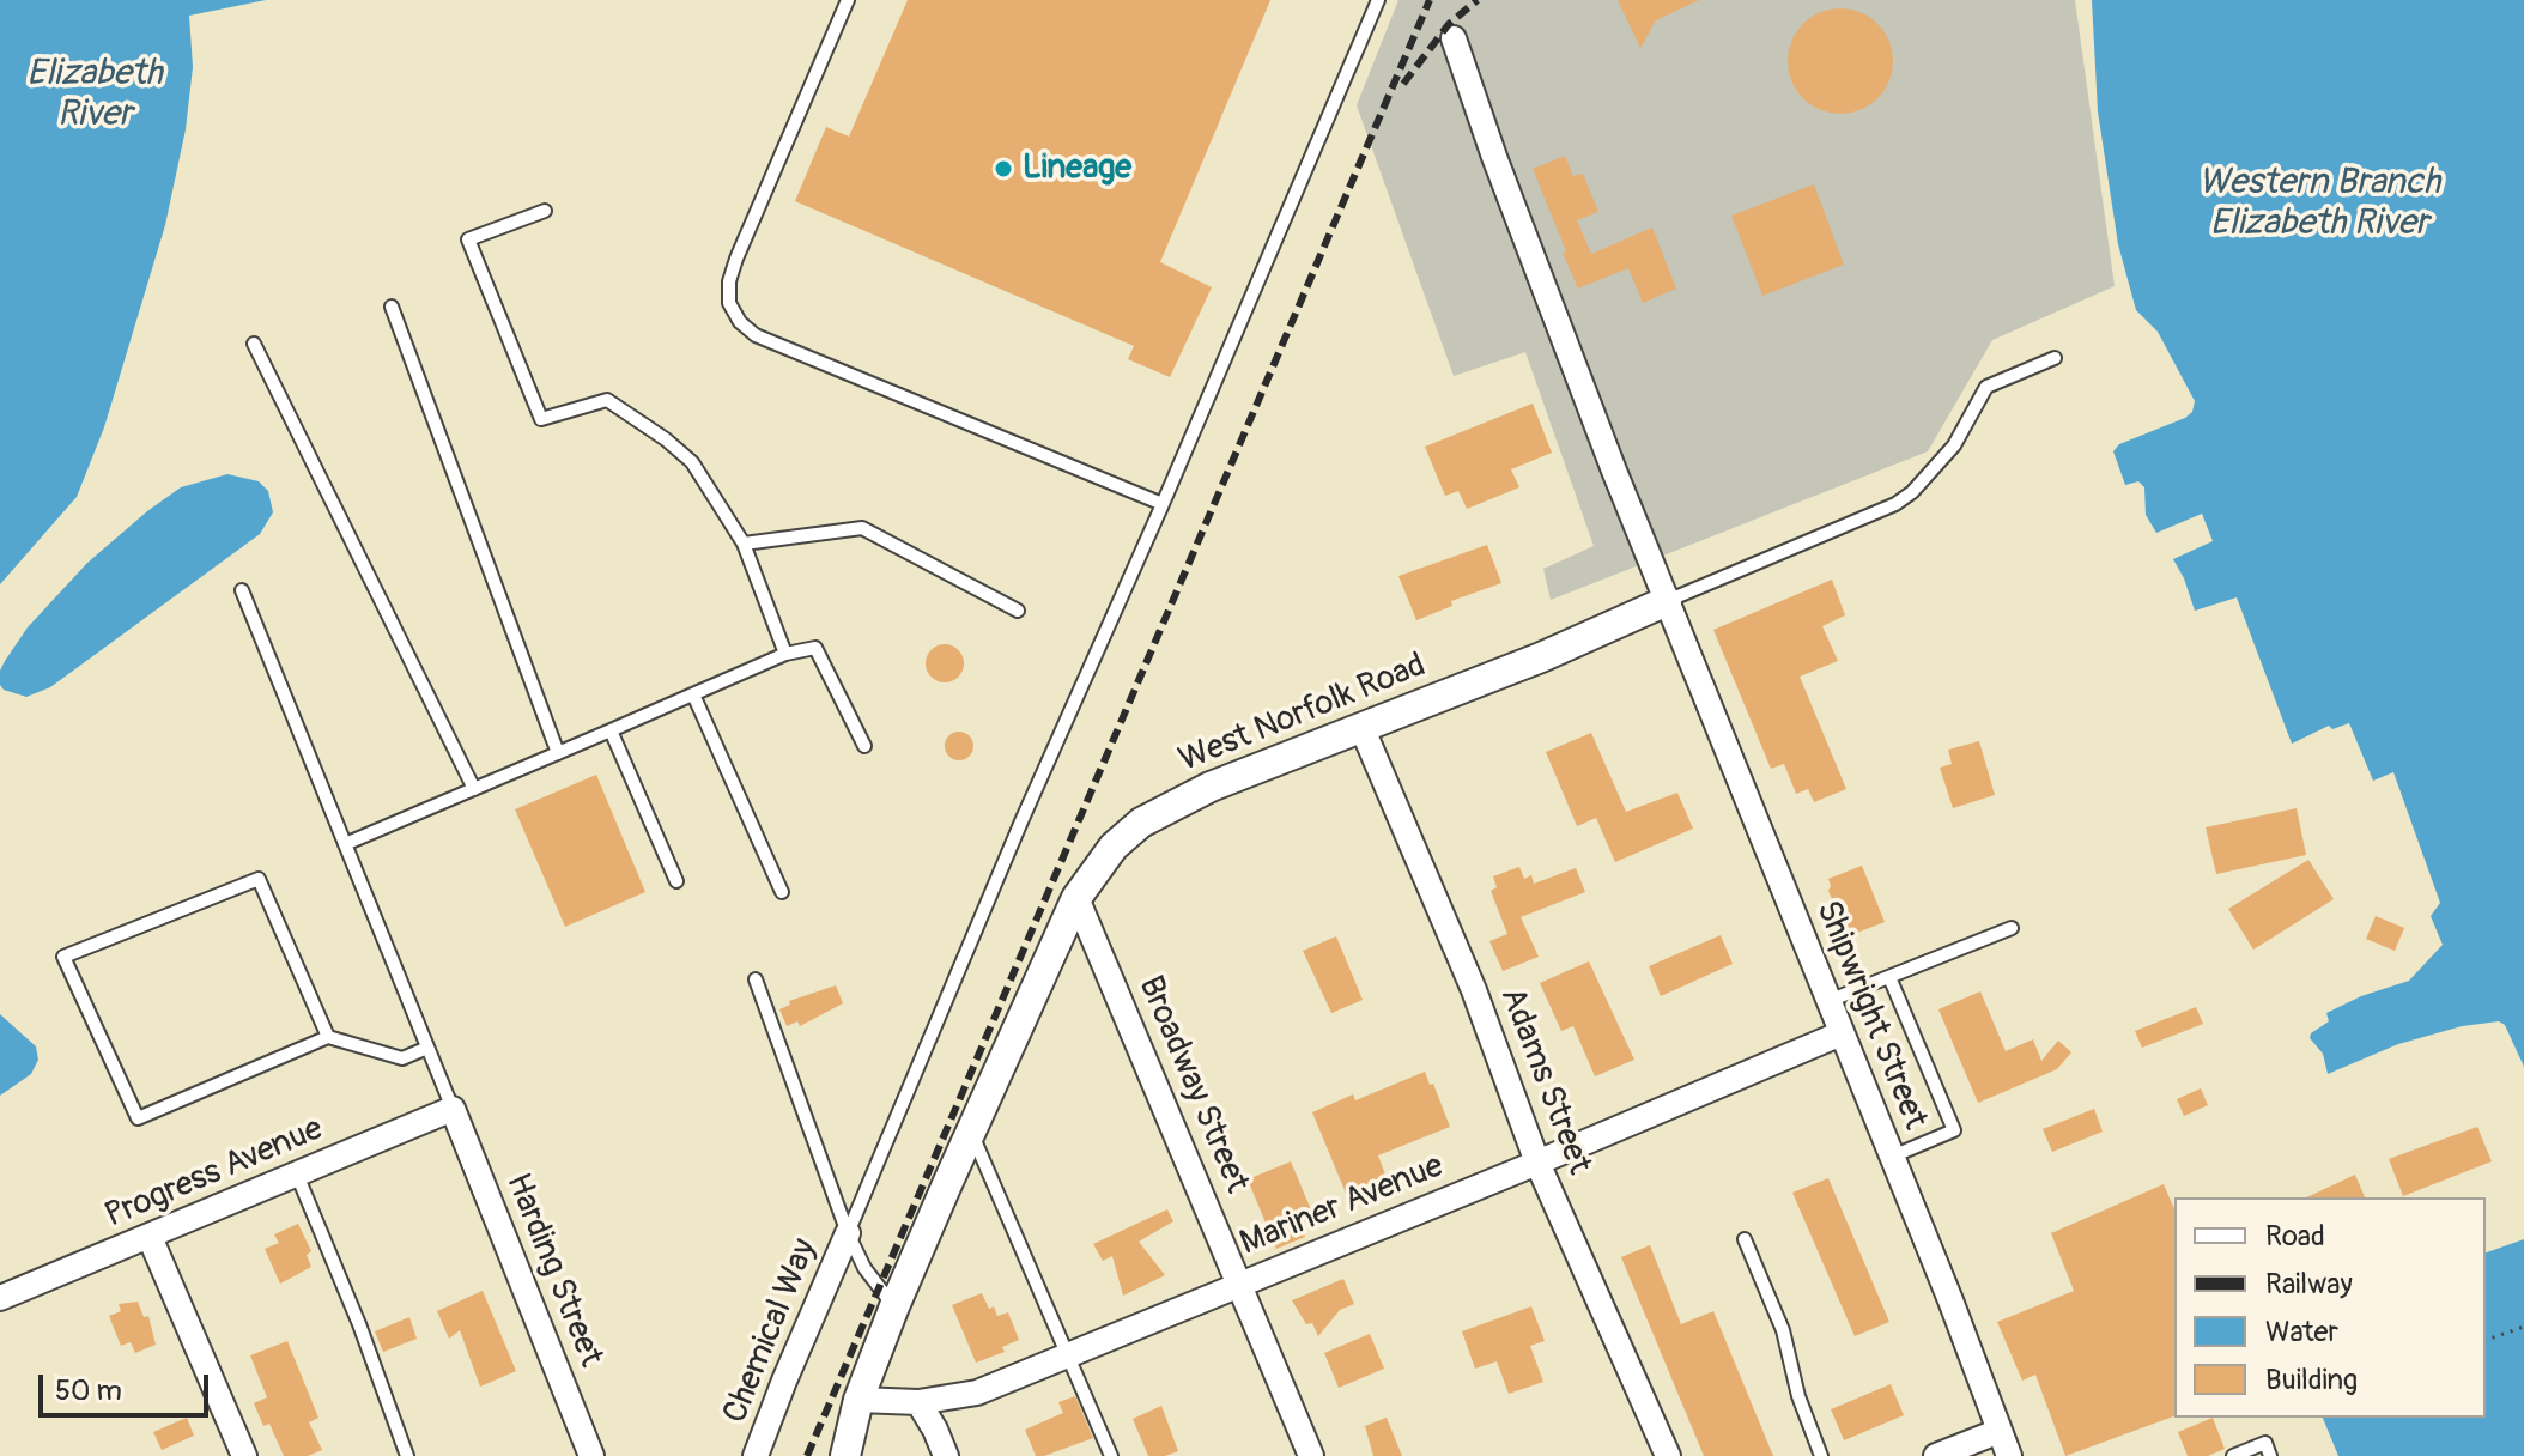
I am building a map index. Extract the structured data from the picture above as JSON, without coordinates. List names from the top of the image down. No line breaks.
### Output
{"streets":{"street":["West Norfolk Road","Shipwright Street","Adams Street","Broadway Street","Progress Avenue","Mariner Avenue","Harding Street","Chemical Way"]},"crossings":[["West Norfolk Road","Shipwright Street"],["West Norfolk Road","Adams Street"],["West Norfolk Road","Broadway Street"],["West Norfolk Road","Mariner Avenue"],["Shipwright Street","Mariner Avenue"],["Adams Street","Mariner Avenue"],["Broadway Street","Mariner Avenue"],["Progress Avenue","Harding Street"]],"water":["Elizabeth River","Western Branch Elizabeth River"],"places":["Lineage"],"legend":["Road","Railway","Water","Building"],"scale_bar":"50 m"}
